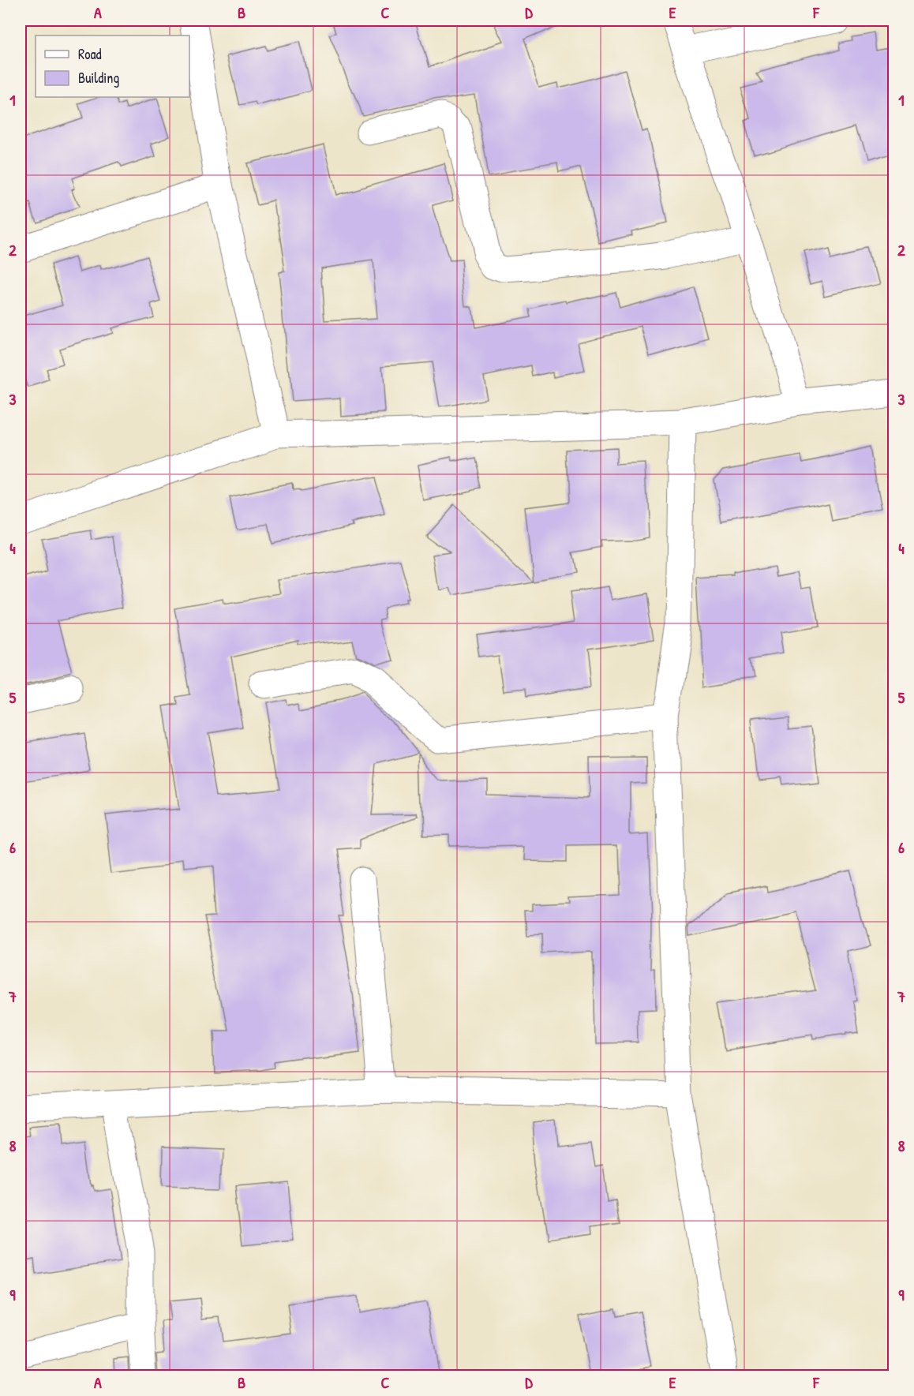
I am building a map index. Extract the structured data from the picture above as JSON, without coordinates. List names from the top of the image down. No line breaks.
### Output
{"legend":["Road","Building"],"grid":{"columns":["A","B","C","D","E","F"],"rows":["1","2","3","4","5","6","7","8","9"]}}
